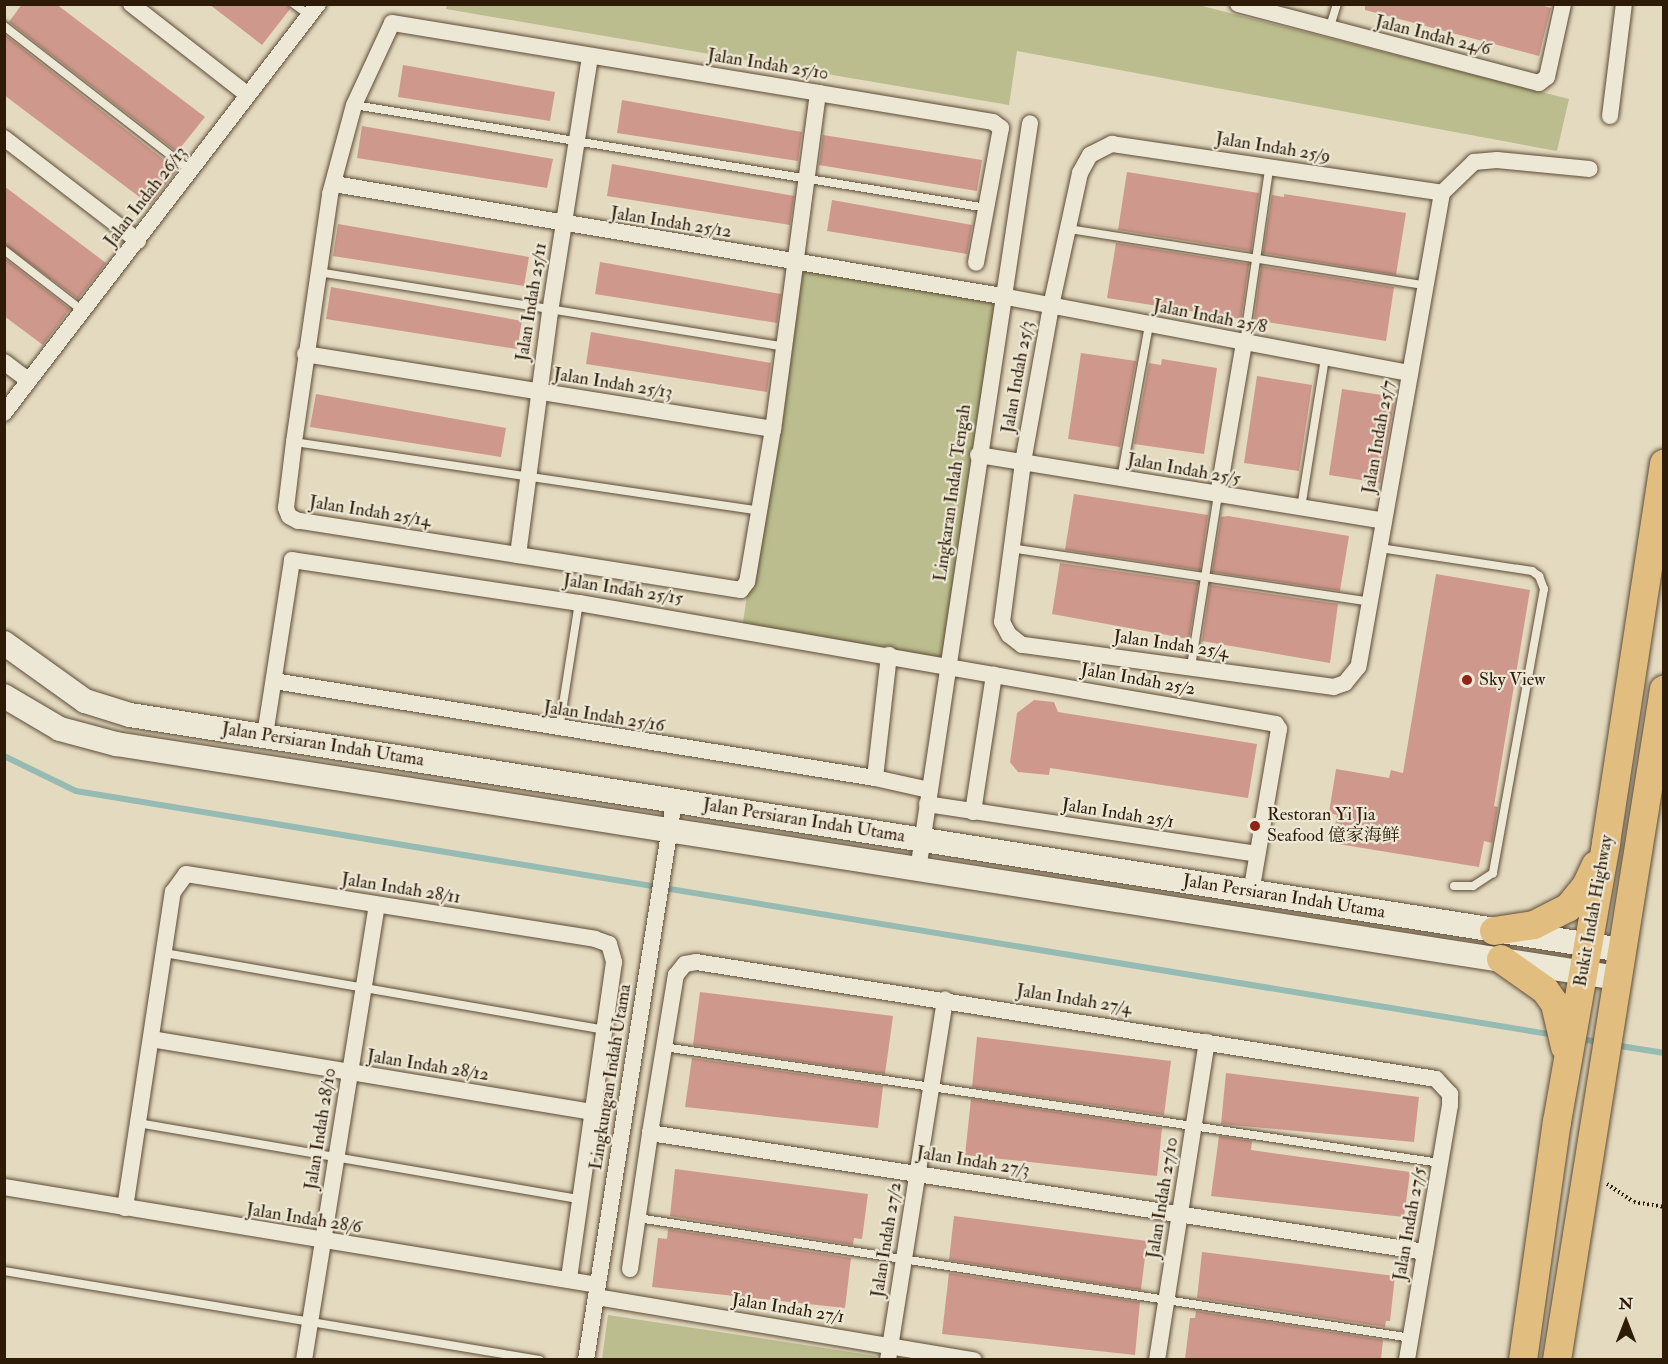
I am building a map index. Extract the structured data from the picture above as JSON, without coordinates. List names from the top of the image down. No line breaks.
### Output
{"streets":{"highway":["Bukit Indah Highway"],"main road":["Jalan Persiaran Indah Utama"],"street":["Jalan Indah 24/6","Jalan Indah 25/10","Jalan Indah 25/9","Jalan Indah 26/13","Jalan Indah 25/12","Jalan Indah 25/11","Jalan Indah 25/8","Jalan Indah 25/3","Jalan Indah 25/13","Jalan Indah 25/7","Jalan Indah 25/5","Lingkaran Indah Tengah","Jalan Indah 25/14","Jalan Indah 25/15","Jalan Indah 25/4","Jalan Indah 25/2","Jalan Indah 25/16","Jalan Indah 25/1","Jalan Indah 28/11","Jalan Indah 27/4","Jalan Indah 28/12","Lingkungan Indah Utama","Jalan Indah 28/10","Jalan Indah 27/3","Jalan Indah 27/10","Jalan Indah 28/6","Jalan Indah 27/5","Jalan Indah 27/2","Jalan Indah 27/1"]},"crossings":[["Jalan Indah 25/10","Jalan Indah 25/11"],["Jalan Indah 25/10","Jalan Indah 25/14"],["Jalan Indah 25/9","Jalan Indah 25/3"],["Jalan Indah 25/9","Jalan Indah 25/7"],["Jalan Indah 25/12","Jalan Indah 25/11"],["Jalan Indah 25/12","Jalan Indah 25/8"],["Jalan Indah 25/12","Lingkaran Indah Tengah"],["Jalan Indah 25/12","Jalan Indah 25/14"],["Jalan Indah 25/11","Jalan Indah 25/13"],["Jalan Indah 25/11","Jalan Indah 25/14"],["Jalan Indah 25/8","Jalan Indah 25/3"],["Jalan Indah 25/8","Jalan Indah 25/7"],["Jalan Indah 25/8","Lingkaran Indah Tengah"],["Jalan Indah 25/3","Jalan Indah 25/5"],["Jalan Indah 25/3","Jalan Indah 25/4"],["Jalan Indah 25/13","Jalan Indah 25/14"],["Jalan Indah 25/7","Jalan Indah 25/5"],["Jalan Indah 25/7","Jalan Indah 25/4"],["Jalan Indah 25/5","Lingkaran Indah Tengah"],["Lingkaran Indah Tengah","Jalan Indah 25/15"],["Lingkaran Indah Tengah","Jalan Indah 25/2"],["Lingkaran Indah Tengah","Jalan Indah 25/16"],["Lingkaran Indah Tengah","Jalan Persiaran Indah Utama"],["Lingkaran Indah Tengah","Jalan Indah 25/1"],["Jalan Indah 25/15","Jalan Indah 25/2"],["Jalan Indah 25/15","Jalan Indah 25/16"],["Jalan Indah 25/2","Jalan Indah 25/1"],["Jalan Indah 25/16","Jalan Indah 25/1"],["Jalan Persiaran Indah Utama","Bukit Indah Highway"],["Jalan Persiaran Indah Utama","Lingkungan Indah Utama"],["Jalan Indah 28/11","Jalan Indah 28/10"],["Jalan Indah 27/4","Jalan Indah 27/10"],["Jalan Indah 27/4","Jalan Indah 27/5"],["Jalan Indah 27/4","Jalan Indah 27/2"],["Jalan Indah 28/12","Jalan Indah 28/10"],["Lingkungan Indah Utama","Jalan Indah 28/6"],["Lingkungan Indah Utama","Jalan Indah 27/1"],["Jalan Indah 28/10","Jalan Indah 28/6"],["Jalan Indah 27/3","Jalan Indah 27/10"],["Jalan Indah 27/3","Jalan Indah 27/5"],["Jalan Indah 27/3","Jalan Indah 27/2"],["Jalan Indah 28/6","Jalan Indah 27/1"],["Jalan Indah 27/2","Jalan Indah 27/1"]],"places":["Sky View","Restoran Yi Jia Seafood 億家海鲜"],"north":"top"}
